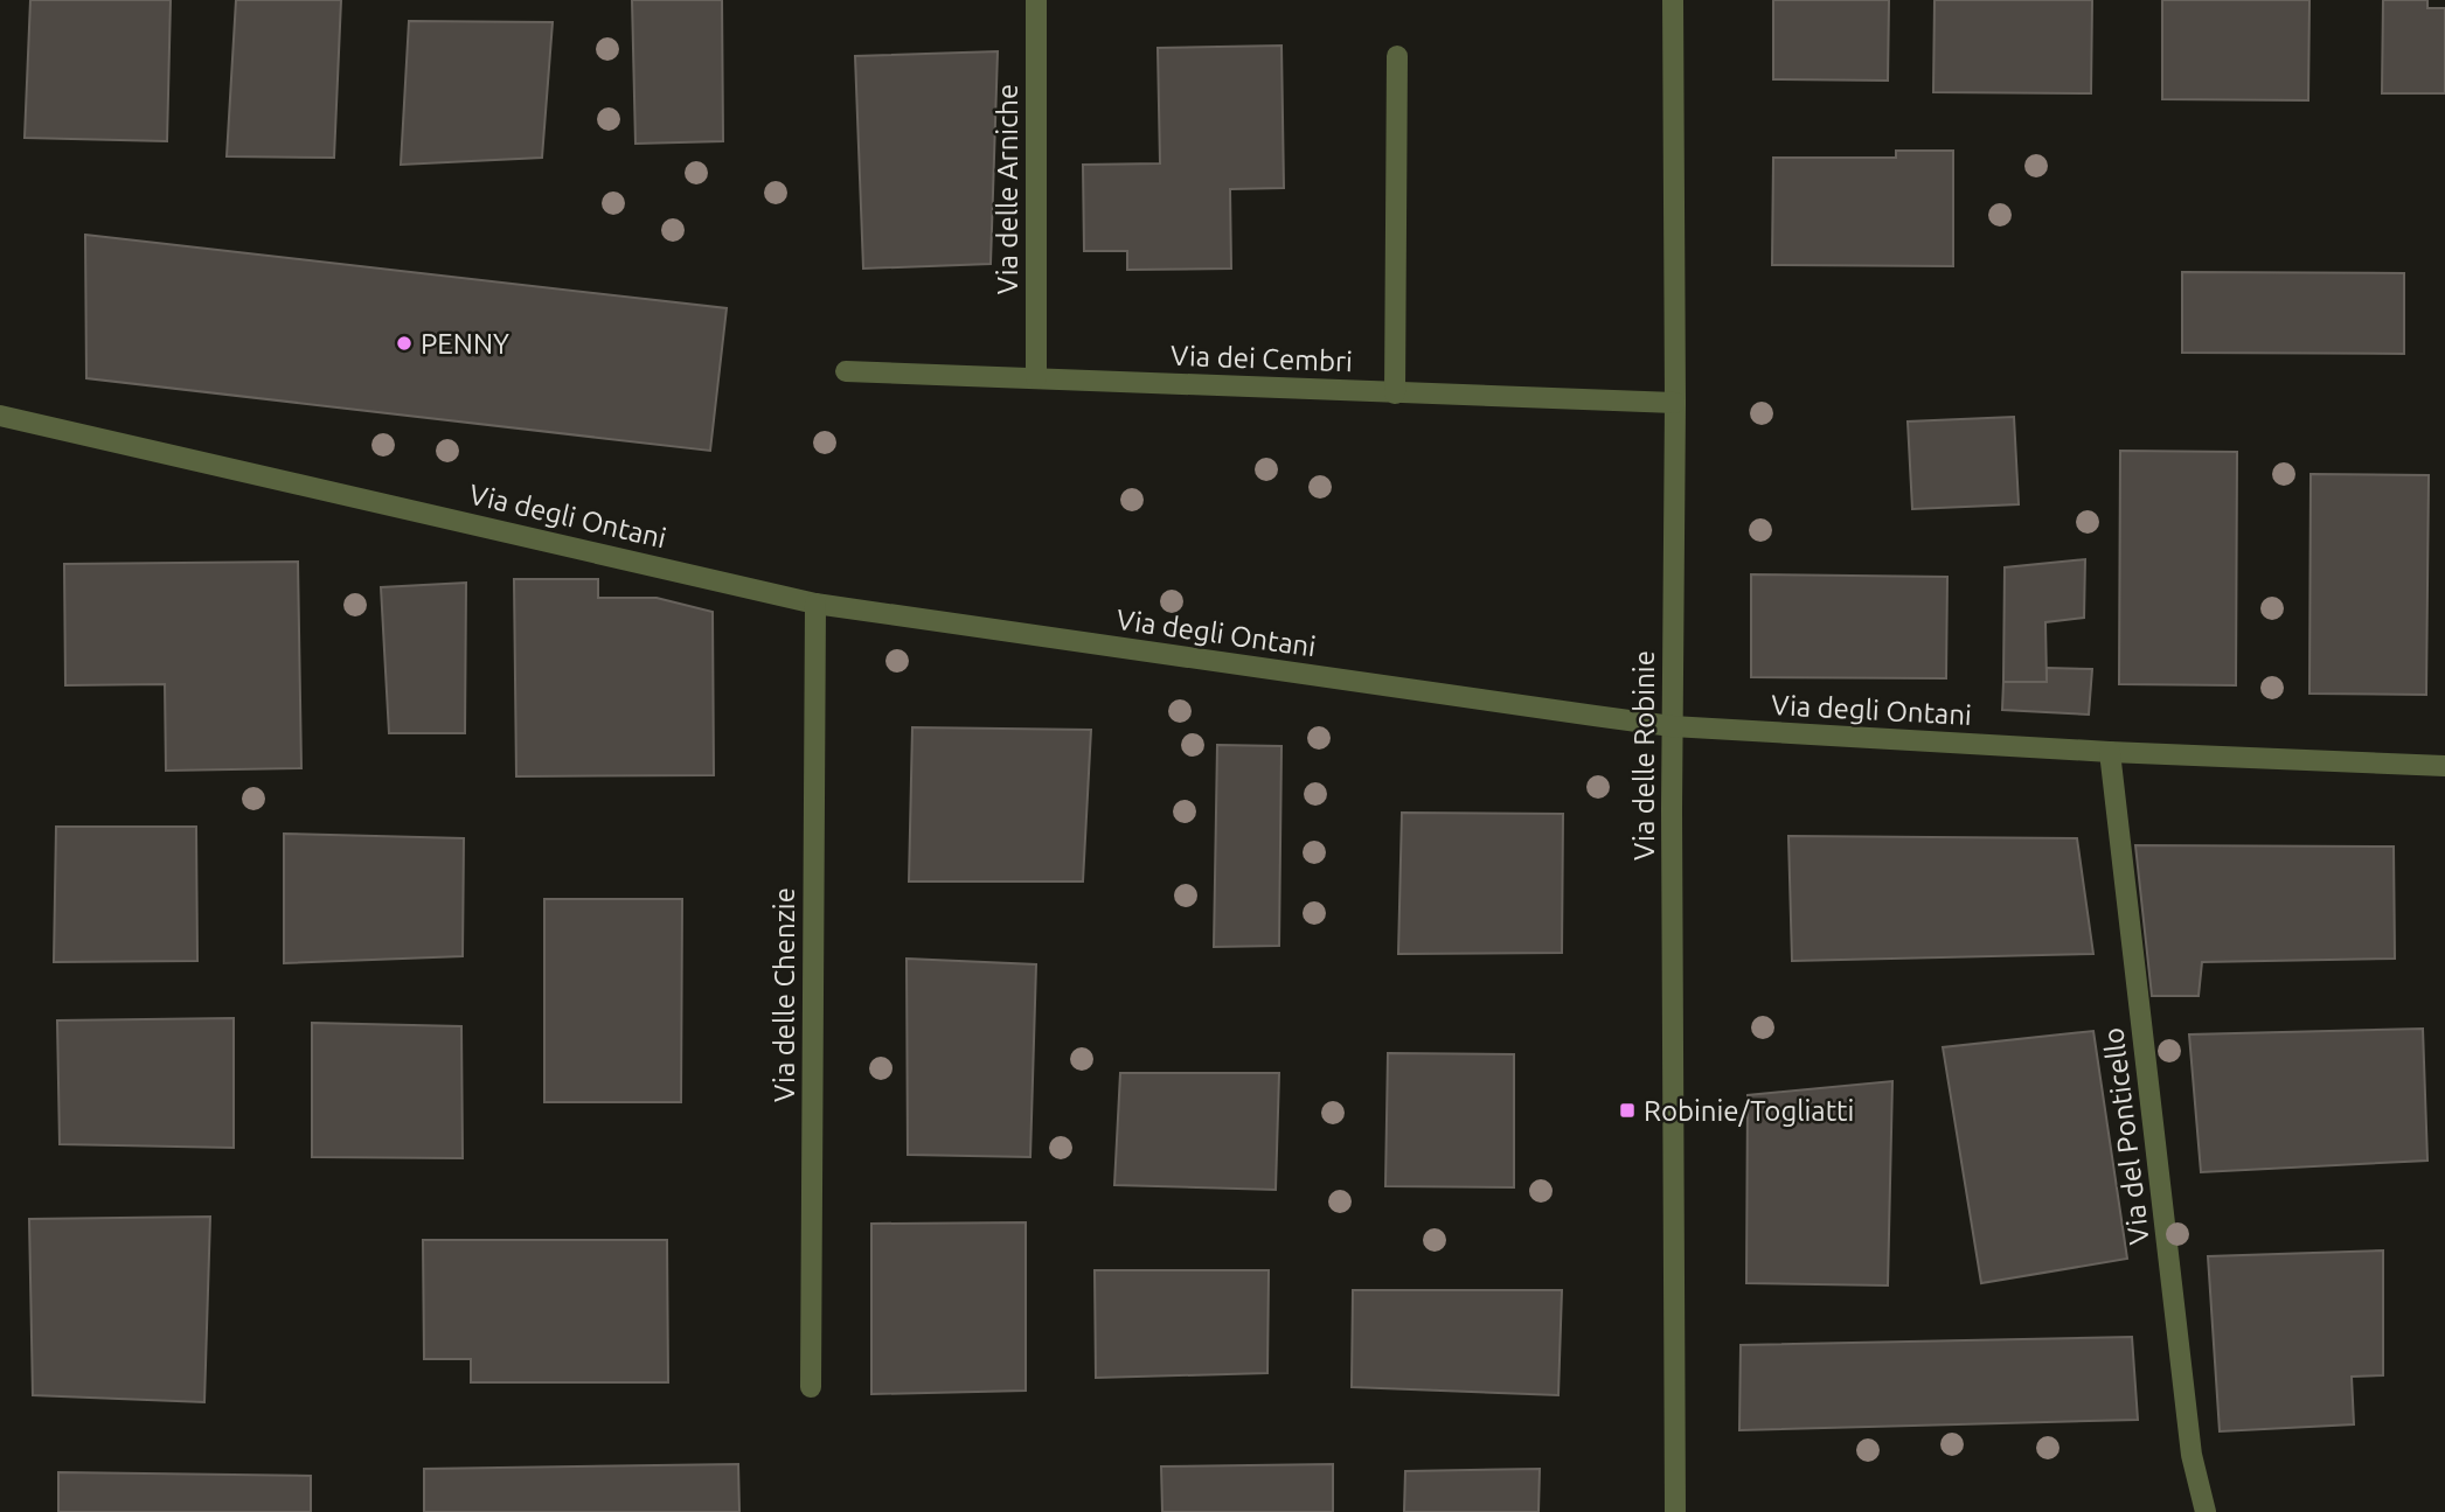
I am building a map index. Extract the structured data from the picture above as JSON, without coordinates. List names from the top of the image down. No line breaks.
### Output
{"streets":{"street":["Via delle Arniche","Via dei Cembri","Via degli Ontani","Via delle Robinie","Via delle Chenzie","Via del Ponticello"]},"crossings":[["Via delle Arniche","Via dei Cembri"],["Via dei Cembri","Via delle Robinie"],["Via degli Ontani","Via delle Robinie"],["Via degli Ontani","Via delle Chenzie"],["Via degli Ontani","Via del Ponticello"]],"places":{"other":["PENNY"],"transit":["Robinie/Togliatti"]}}
